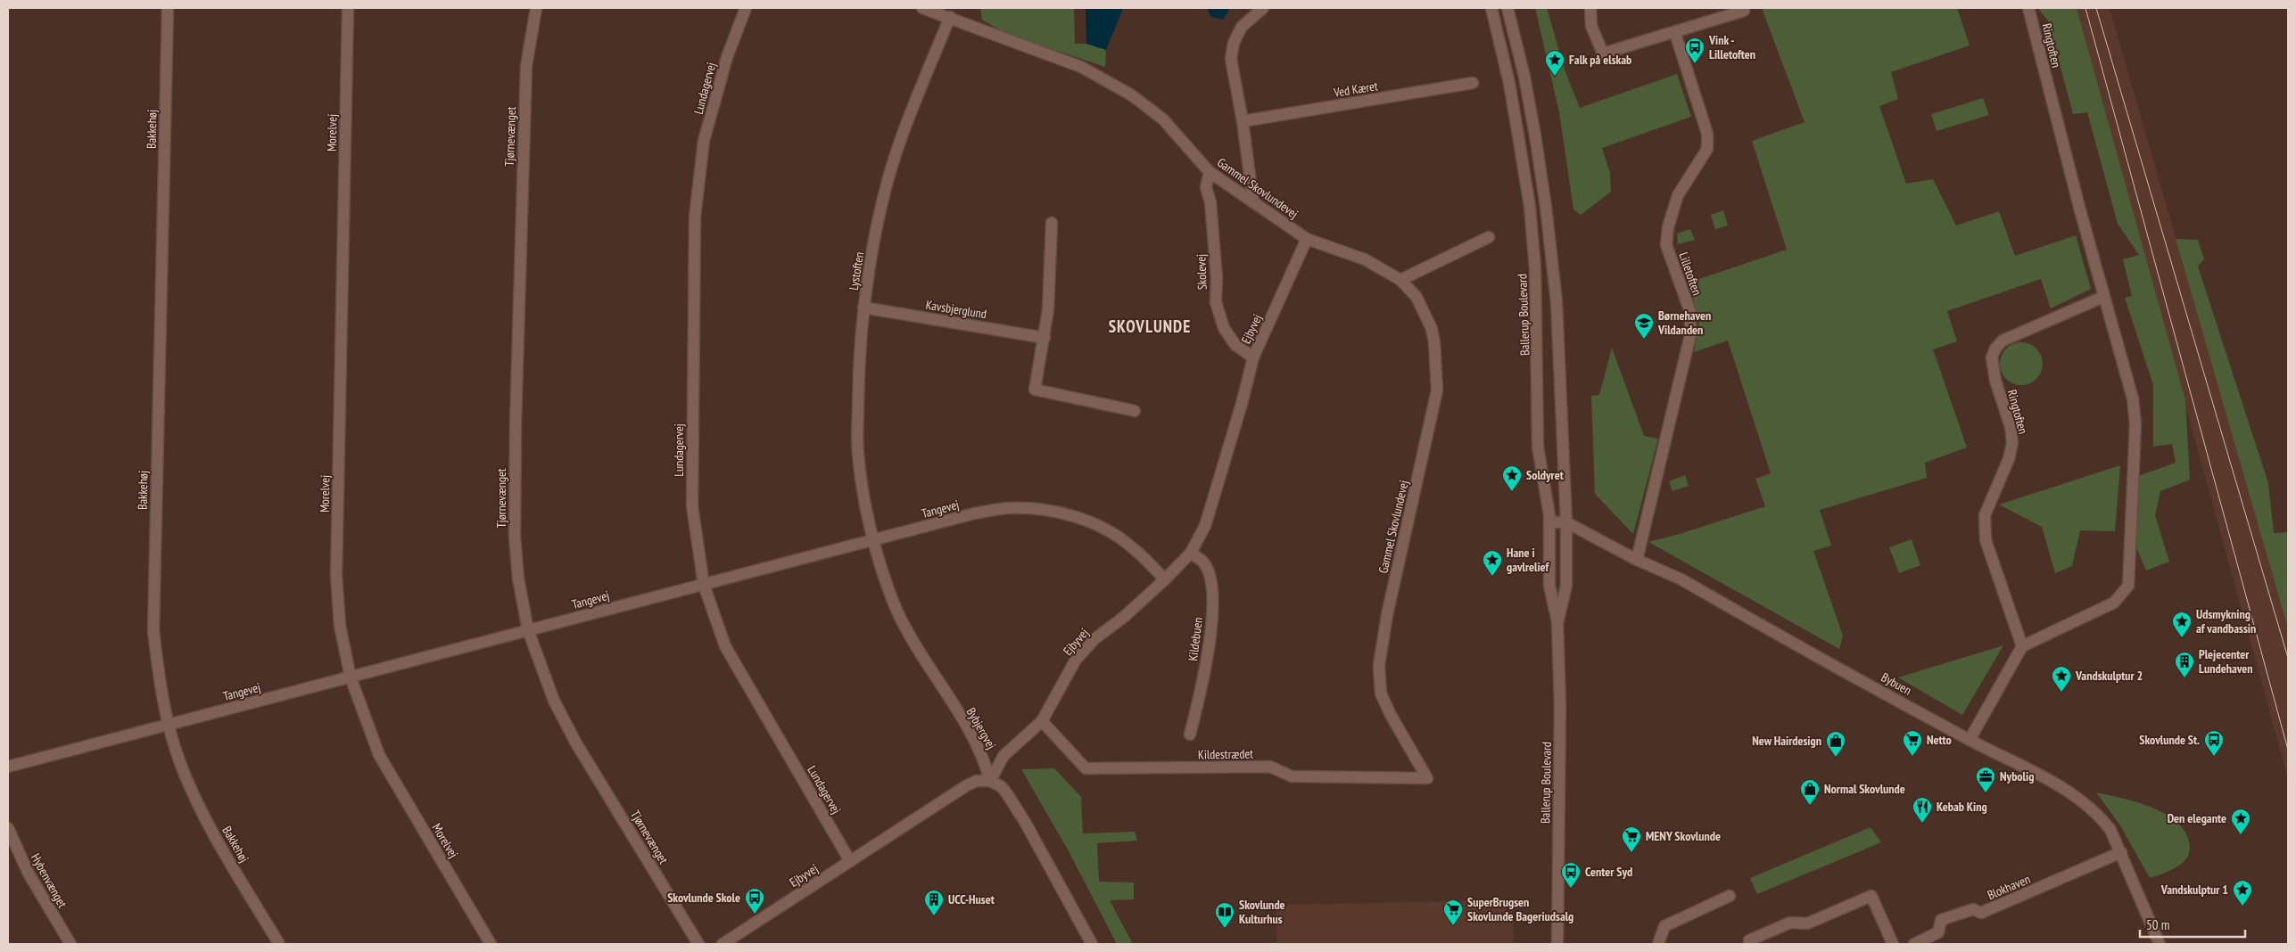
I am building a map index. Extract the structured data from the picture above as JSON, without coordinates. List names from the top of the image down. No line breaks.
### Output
{"streets":{"street":["Ringtoften","Lundagervej","Ved Kæret","Bakkehøj","Morelvej","Tjørnevænget","Gammel Skovlundevej","Lystoften","Skolevej","Lilletoften","Kavsbjerglund","Ballerup Boulevard","Ejbyvej","Tangevej","Kildebuen","Bybuen","Bybjergvej","Kildestrædet","Hybenvænget","Blokhaven"]},"crossings":[["Lundagervej","Ejbyvej"],["Lundagervej","Tangevej"],["Bakkehøj","Tangevej"],["Morelvej","Tangevej"],["Tjørnevænget","Tangevej"],["Gammel Skovlundevej","Lystoften"],["Gammel Skovlundevej","Skolevej"],["Gammel Skovlundevej","Ejbyvej"],["Gammel Skovlundevej","Kildestrædet"],["Lystoften","Kavsbjerglund"],["Lystoften","Tangevej"],["Lystoften","Bybjergvej"],["Skolevej","Ejbyvej"],["Lilletoften","Bybuen"],["Ballerup Boulevard","Bybuen"],["Ejbyvej","Tangevej"],["Ejbyvej","Kildebuen"],["Ejbyvej","Bybjergvej"],["Ejbyvej","Kildestrædet"],["Tangevej","Bybjergvej"],["Bybuen","Blokhaven"]],"districts":["SKOVLUNDE"],"places":{"bus stop":["Vink - Lilletoften","Skovlunde St.","Center Syd","Skovlunde Skole"],"place":["Falk på elskab","Soldyret","Hane i gavlrelief","Udsmykning af vandbassin","Vandskulptur 2","Den elegante","Vandskulptur 1"],"school or university":["Børnehaven Vildanden"],"building":["Plejecenter Lundehaven","UCC-Huset"],"supermarket":["Netto","MENY Skovlunde","SuperBrugsen Skovlunde Bageriudsalg"],"shop":["New Hairdesign","Normal Skovlunde"],"office":["Nybolig"],"restaurant":["Kebab King"],"library":["Skovlunde Kulturhus"]},"scale_bar":"50 m"}
